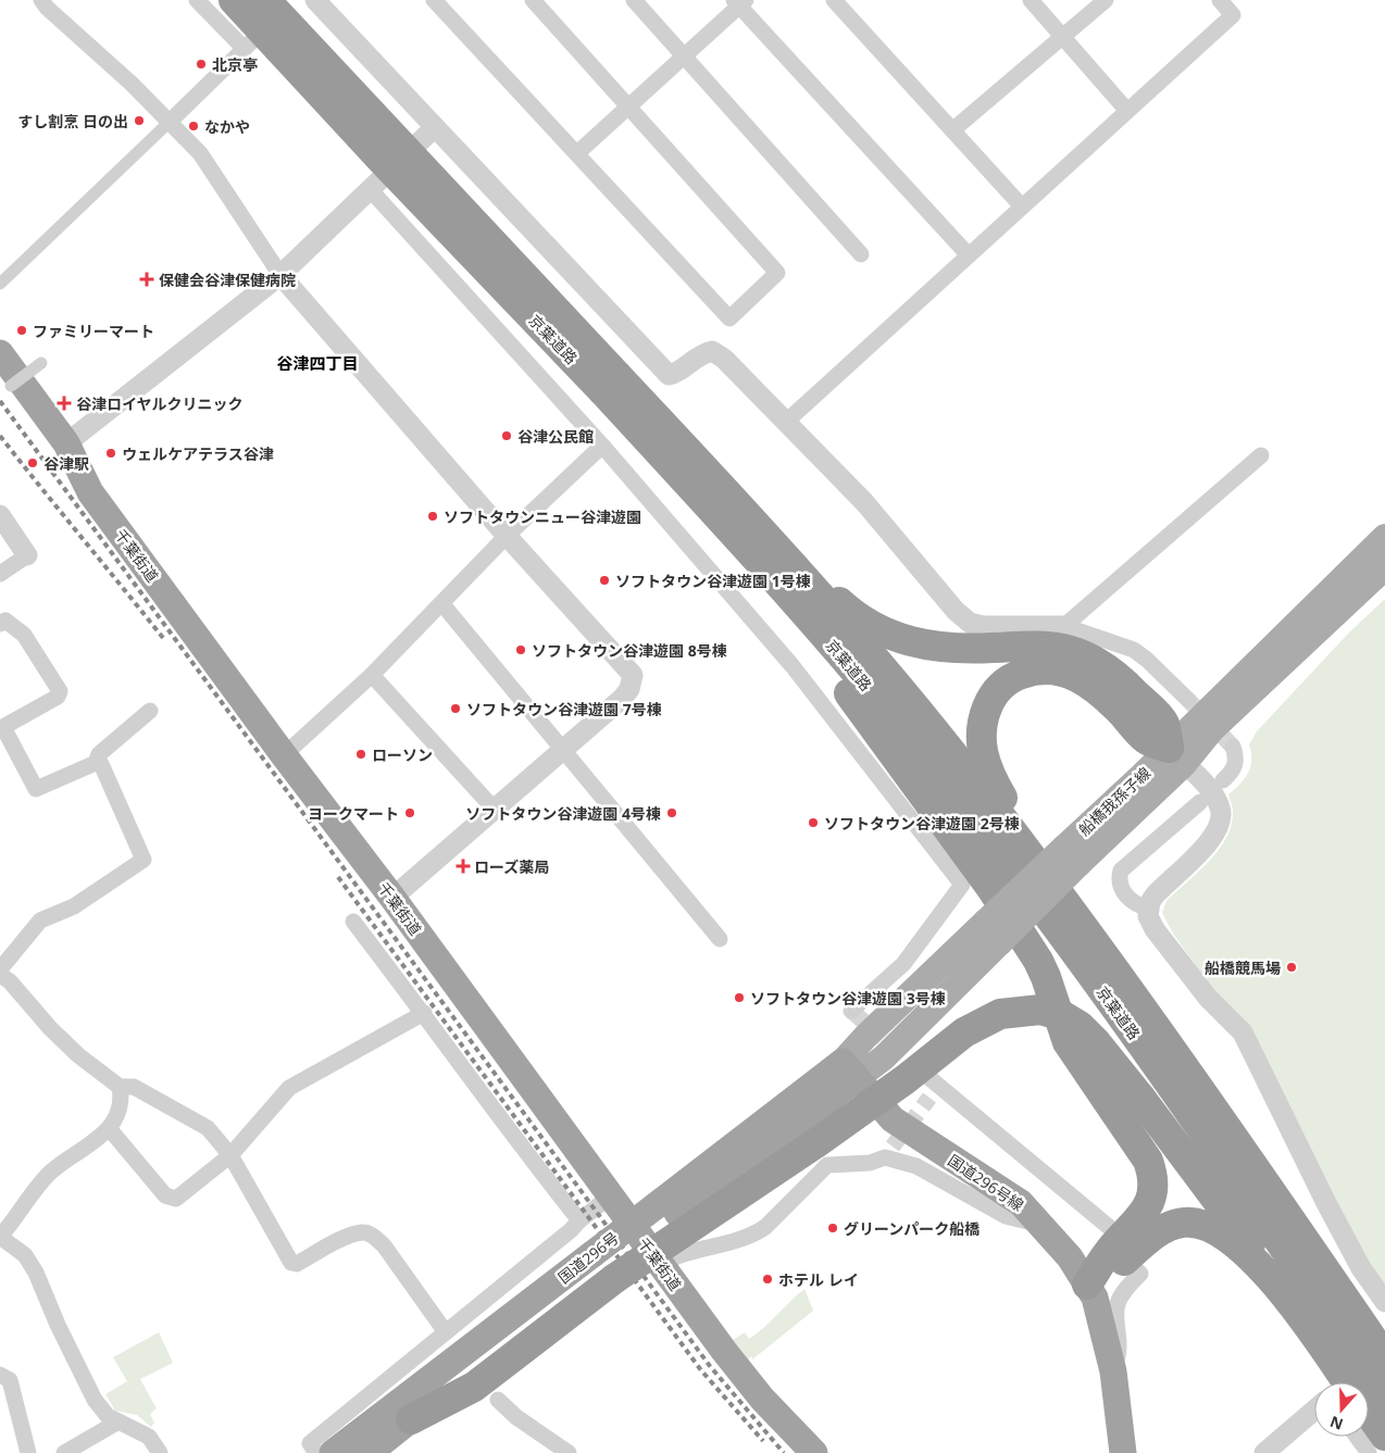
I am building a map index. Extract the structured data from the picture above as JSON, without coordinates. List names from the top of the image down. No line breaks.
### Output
{"streets":{"highway":["京葉道路","千葉街道","国道296号線","国道296号"],"main road":["船橋我孫子線"]},"crossings":[["船橋我孫子線","国道296号線"],["船橋我孫子線","国道296号"],["国道296号線","国道296号"]],"districts":["谷津四丁目"],"places":{"other":["北京亭","すし割烹 日の出","なかや","ファミリーマート","谷津公民館","ウェルケアテラス谷津","谷津駅","ソフトタウンニュー谷津遊園","ソフトタウン谷津遊園 1号棟","ソフトタウン谷津遊園 8号棟","ソフトタウン谷津遊園 7号棟","ローソン","ヨークマート","ソフトタウン谷津遊園 4号棟","ソフトタウン谷津遊園 2号棟","船橋競馬場","ソフトタウン谷津遊園 3号棟","グリーンパーク船橋","ホテル レイ"],"health":["保健会谷津保健病院","谷津ロイヤルクリニック","ローズ薬局"]},"north":"bottom"}
